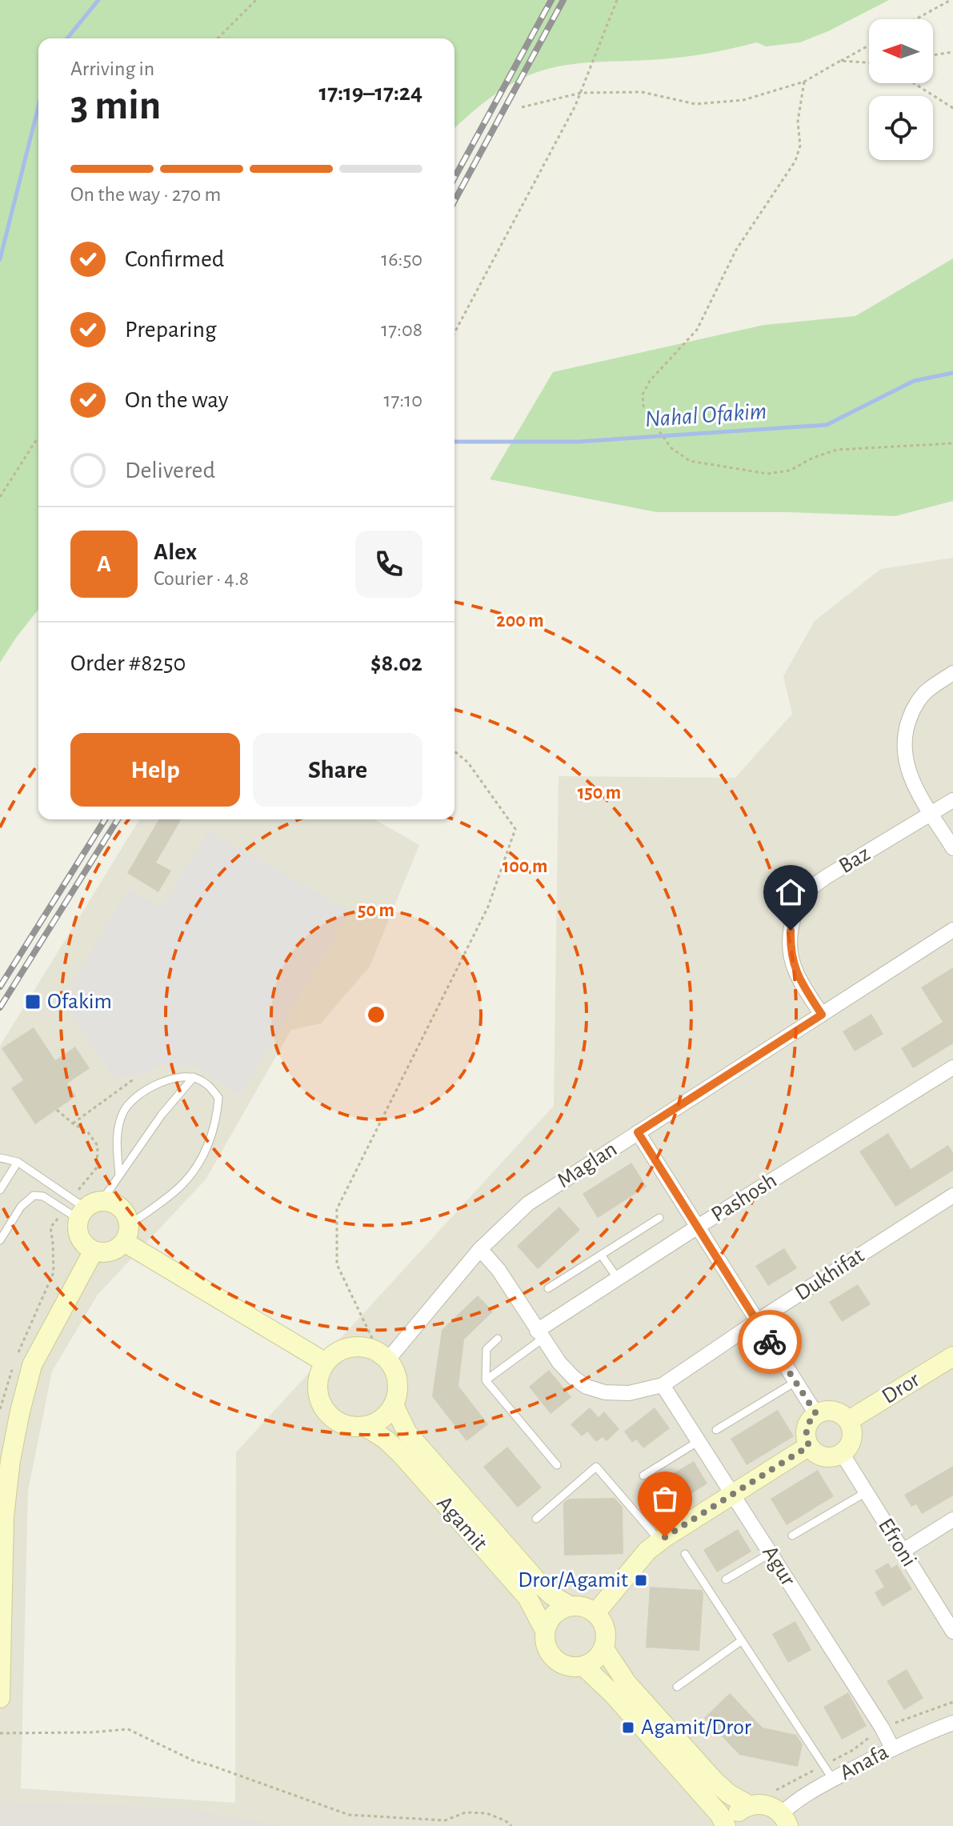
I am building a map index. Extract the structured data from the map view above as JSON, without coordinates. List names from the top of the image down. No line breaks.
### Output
{"streets":{"street":["Baz","Maglan","Pashosh","Dukhifat","Dror","Agamit","Efroni","Agur","Anafa"]},"crossings":[["Baz","Maglan"],["Maglan","Dukhifat"],["Maglan","Agamit"],["Pashosh","Dukhifat"],["Dukhifat","Agur"],["Dror","Efroni"],["Agur","Anafa"]],"water":["Nahal Ofakim"],"places":{"transit":["Ofakim","Dror/Agamit","Agamit/Dror"]},"north":"left","page":{"heading":["3 min","Arriving in","17:19–17:24"],"panel":["Alex","Courier · 4.8","Order #8250","$8.02"],"bar":"On the way · 270 m","list":[["Confirmed","16:50"],["Preparing","17:08"],["On the way","17:10"],"Delivered"],"round":"A","buttons":["Help","Share"]},"rings":["200 m","150 m","100 m","50 m"]}
